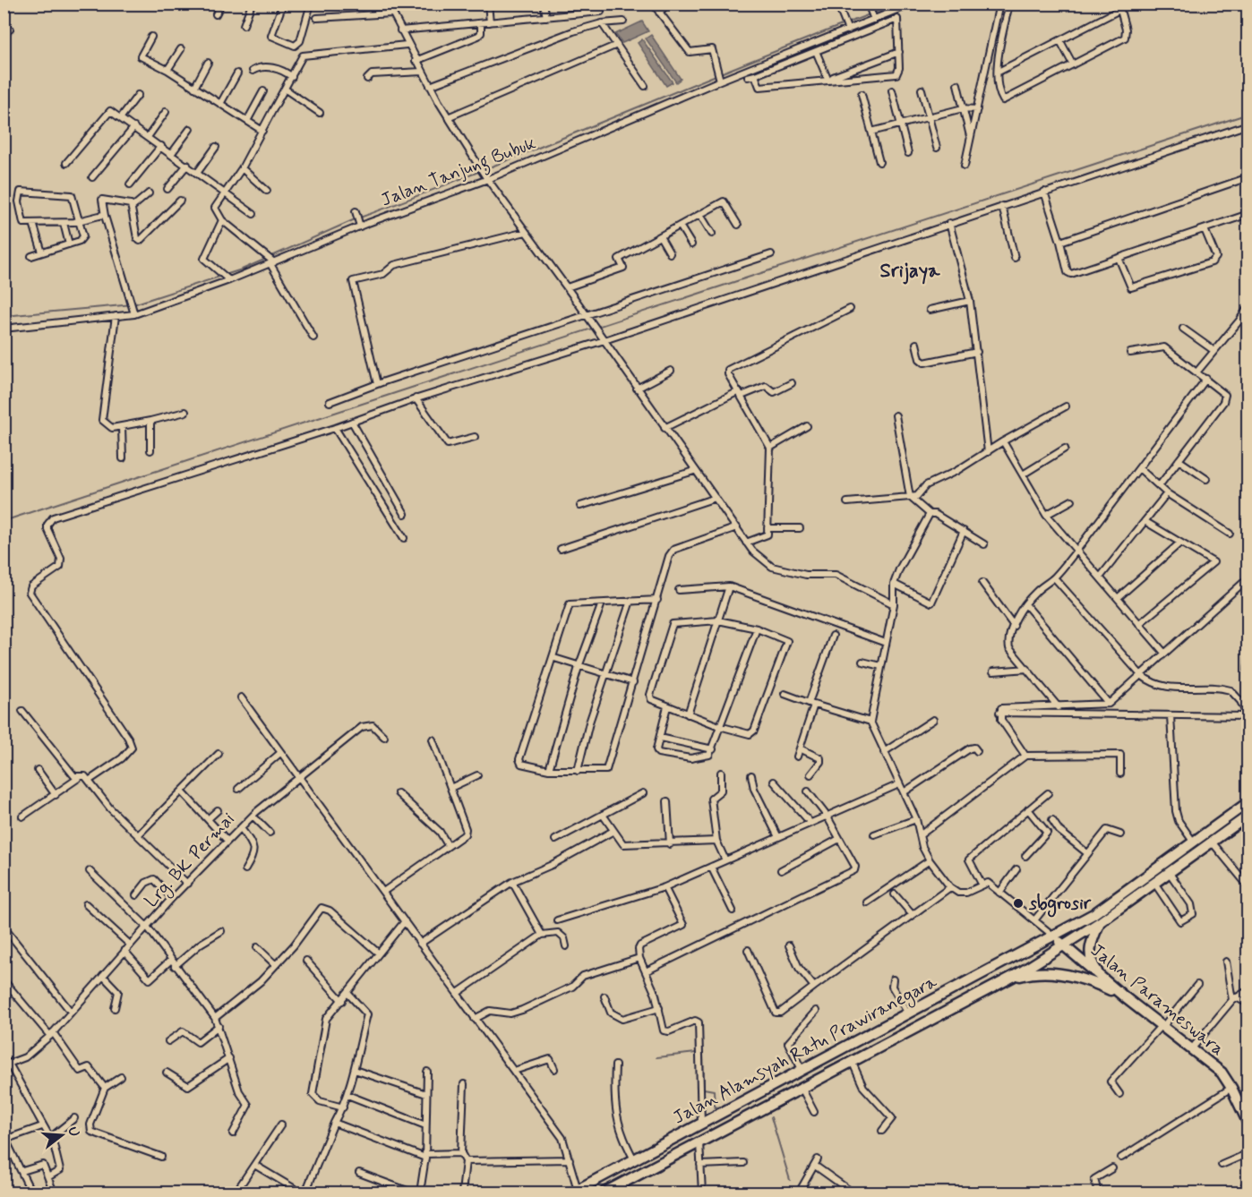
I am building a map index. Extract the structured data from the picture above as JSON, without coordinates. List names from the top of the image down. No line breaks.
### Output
{"streets":{"highway":["Jalan Parameswara","Jalan Alamsyah Ratu Prawiranegara"],"street":["Jalan Tanjung Bubuk","Lrg. BK Permai"]},"crossings":[["Jalan Parameswara","Jalan Alamsyah Ratu Prawiranegara"]],"districts":["Srijaya"],"places":["sbgrosir"],"north":"right"}
